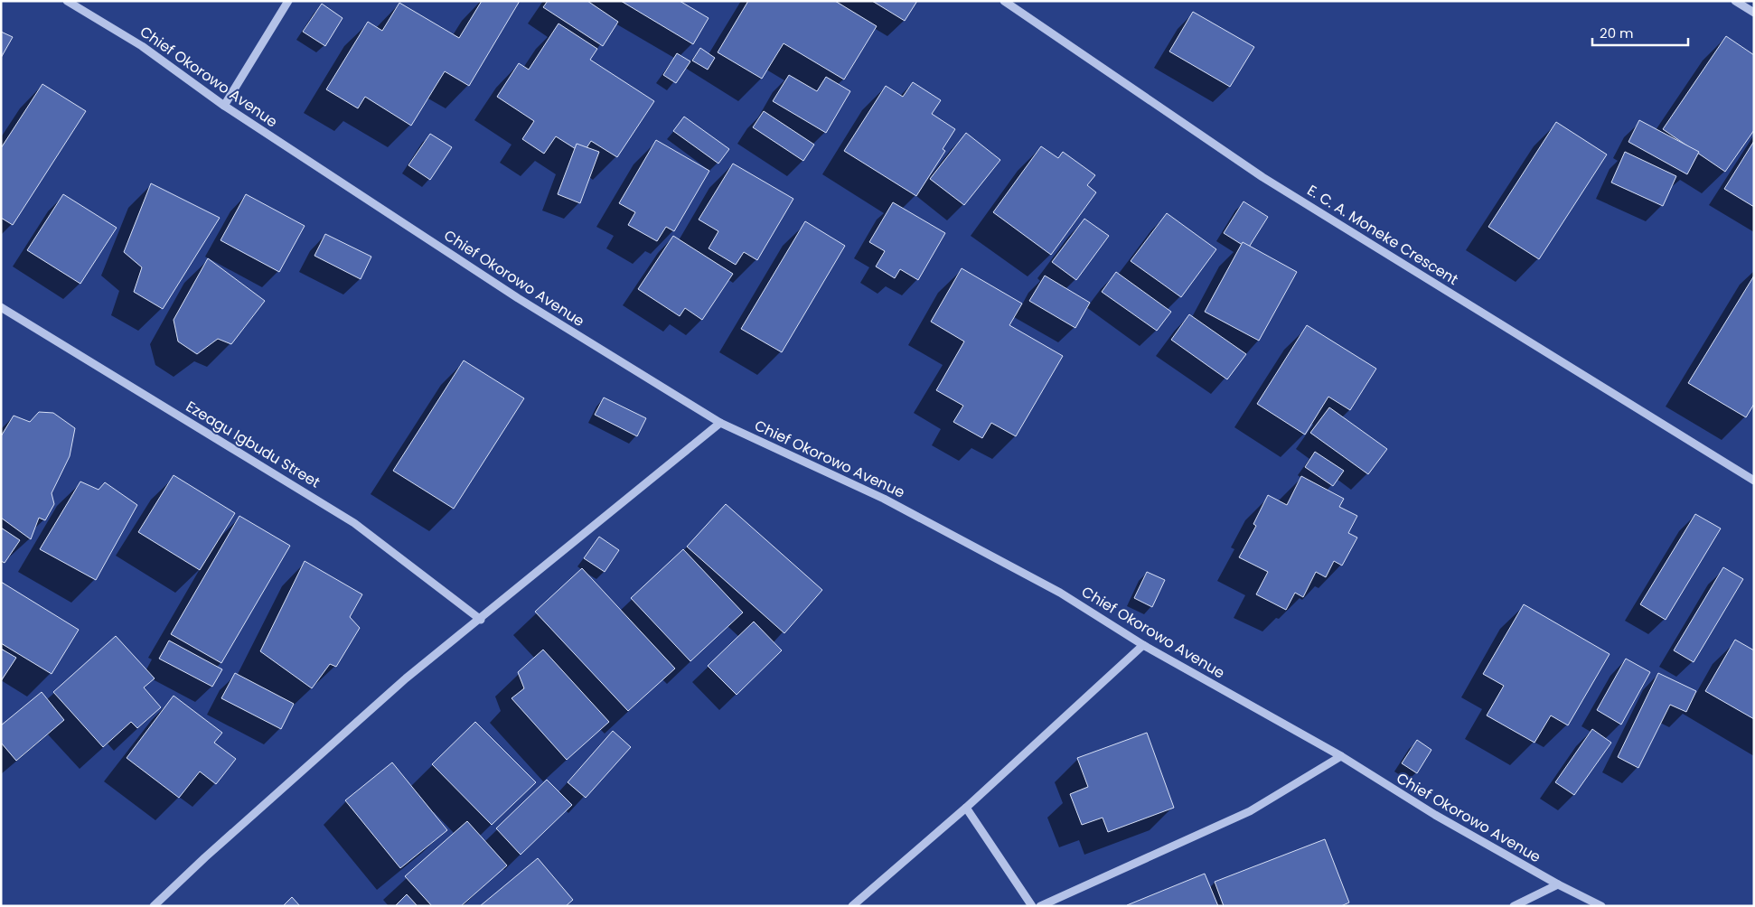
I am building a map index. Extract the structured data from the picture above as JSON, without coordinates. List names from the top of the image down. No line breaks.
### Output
{"streets":{"street":["Chief Okorowo Avenue","E. C. A. Moneke Crescent","Ezeagu Igbudu Street"]},"scale_bar":"20 m"}
